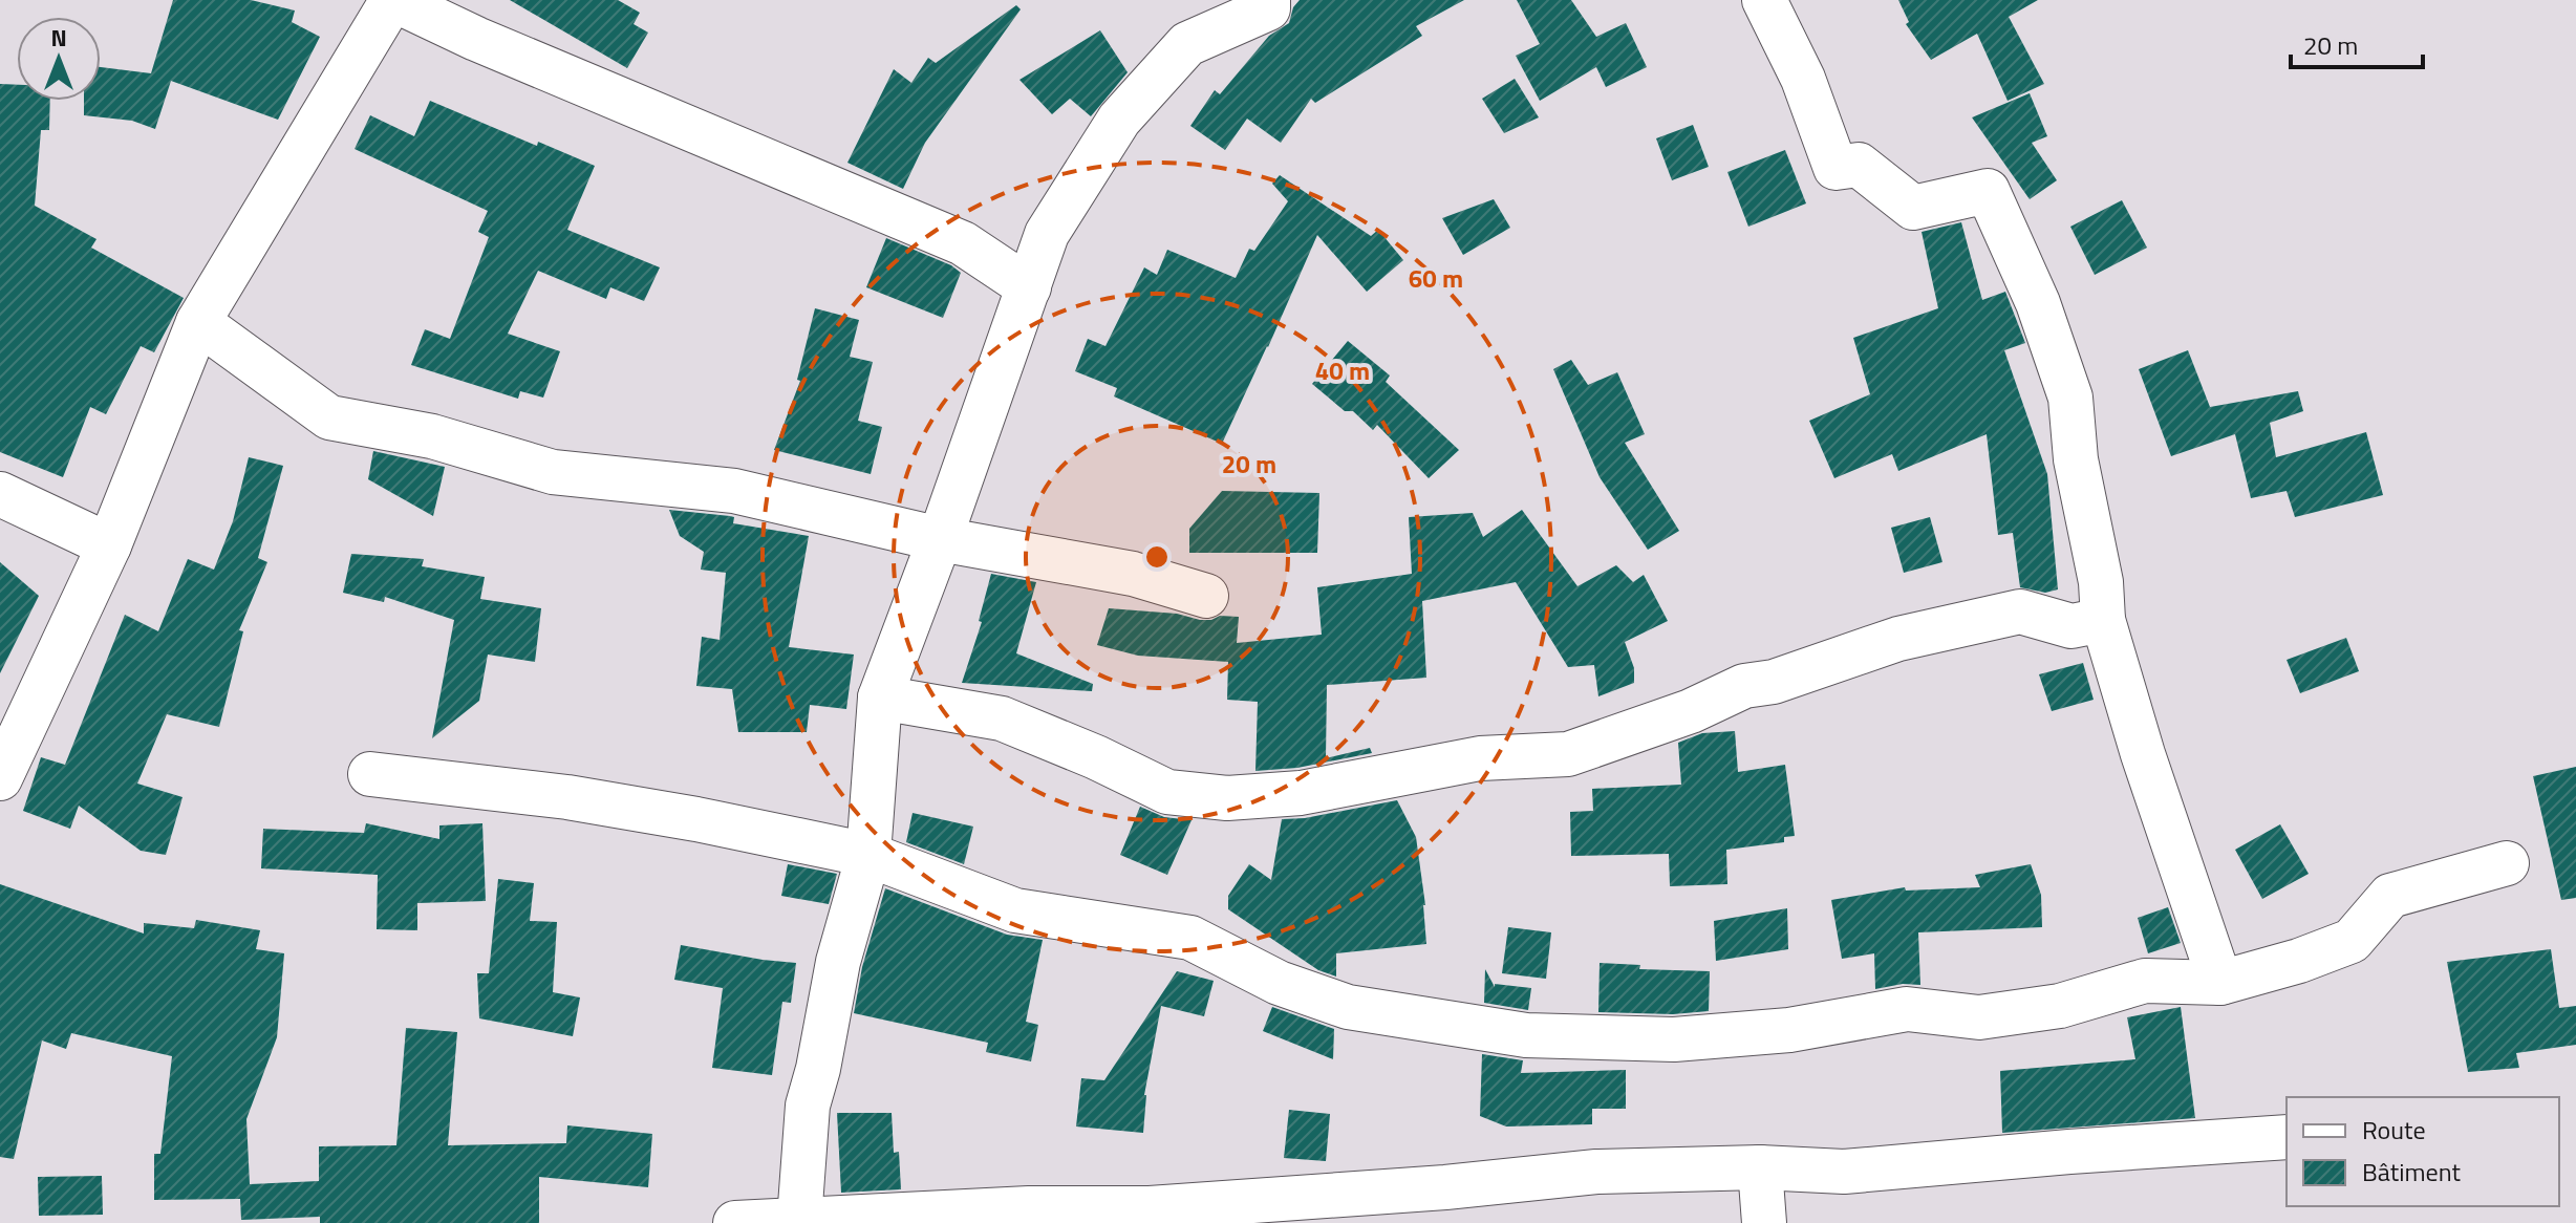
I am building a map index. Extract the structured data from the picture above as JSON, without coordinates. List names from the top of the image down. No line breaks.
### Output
{"legend":["Route","Bâtiment"],"scale_bar":"20 m","north":"top","rings":["60 m","40 m","20 m"]}
